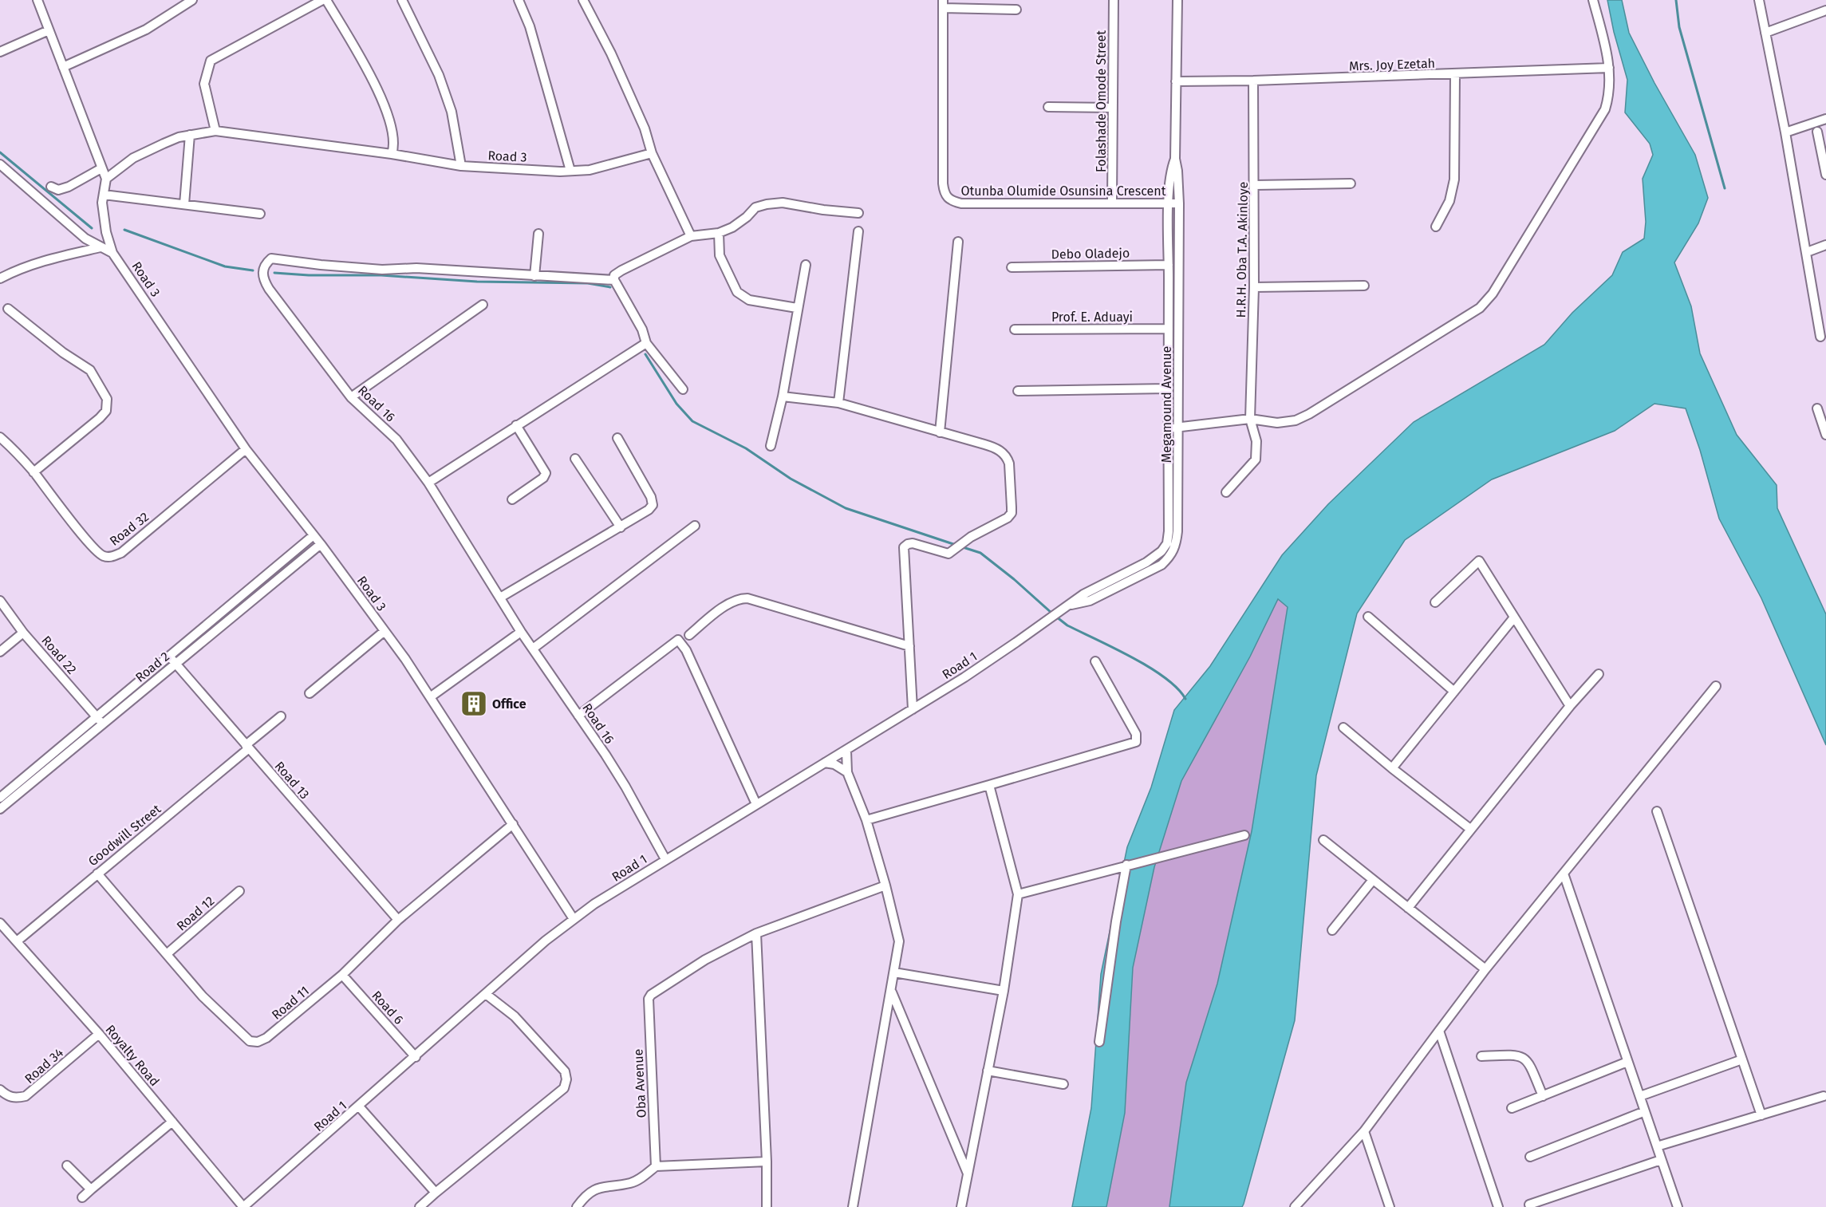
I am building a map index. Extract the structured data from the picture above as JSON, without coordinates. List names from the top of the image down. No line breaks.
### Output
{"streets":{"street":["Mrs. Joy Ezetah","Folashade Omode Street","Road 3","Otunba Olumide Osunsina Crescent","H.R.H. Oba T.A. Akinloye","Debo Oladejo","Prof. E. Aduayi","Road 16","Megamound Avenue","Road 32","Road 22","Road 1","Road 2","Road 13","Goodwill Street","Road 12","Road 11","Road 6","Royalty Road","Road 34","Oba Avenue"]},"crossings":[["Mrs. Joy Ezetah","H.R.H. Oba T.A. Akinloye"],["Mrs. Joy Ezetah","Megamound Avenue"],["Folashade Omode Street","Otunba Olumide Osunsina Crescent"],["Road 3","Road 32"],["Road 3","Road 1"],["Road 3","Road 2"],["Road 3","Road 11"],["Otunba Olumide Osunsina Crescent","Megamound Avenue"],["Debo Oladejo","Megamound Avenue"],["Prof. E. Aduayi","Megamound Avenue"],["Road 16","Road 1"],["Megamound Avenue","Road 1"],["Road 22","Road 2"],["Road 1","Road 6"],["Road 1","Royalty Road"],["Road 2","Road 13"],["Road 13","Goodwill Street"],["Road 13","Road 11"],["Goodwill Street","Road 11"],["Goodwill Street","Royalty Road"],["Road 12","Road 11"],["Road 11","Road 6"],["Royalty Road","Road 34"]],"places":{"building":["Office"]}}
